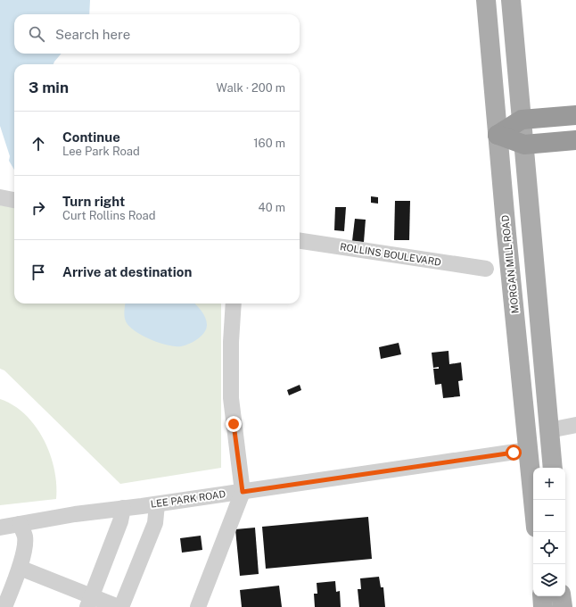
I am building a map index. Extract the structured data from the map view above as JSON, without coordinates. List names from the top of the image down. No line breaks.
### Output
{"streets":{"main road":["MORGAN MILL ROAD"],"street":["ROLLINS BOULEVARD","LEE PARK ROAD"]},"crossings":[["MORGAN MILL ROAD","LEE PARK ROAD"]],"page":{"search":"Search here","heading":["3 min","Walk · 200 m"],"list":[["Continue","Lee Park Road","160 m"],["Turn right","Curt Rollins Road","40 m"],"Arrive at destination"],"map_buttons":["+","−"]}}
